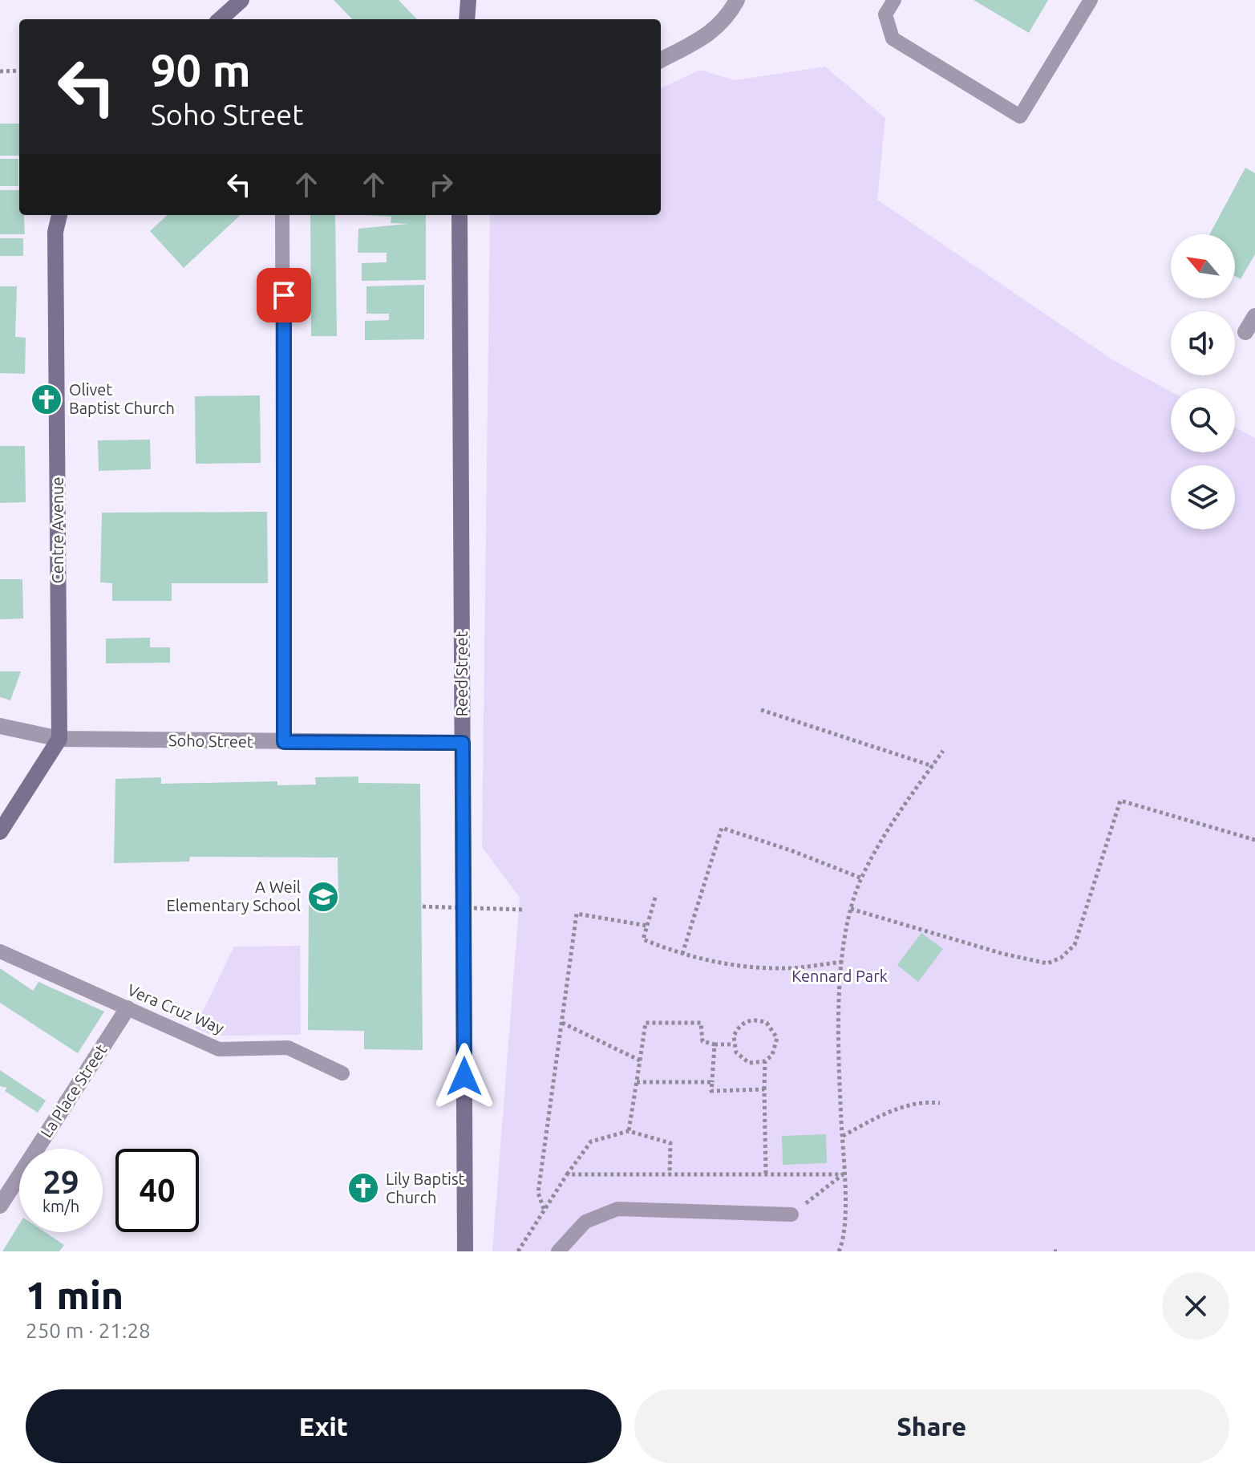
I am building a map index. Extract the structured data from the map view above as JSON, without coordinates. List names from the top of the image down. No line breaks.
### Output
{"streets":{"street":["Centre Avenue","Reed Street","Soho Street","La Place Street"],"lane":["Vera Cruz Way"]},"crossings":[["Centre Avenue","Soho Street"],["Reed Street","Soho Street"],["Vera Cruz Way","La Place Street"]],"parks":["Kennard Park"],"places":{"church":["Olivet Baptist Church","Lily Baptist Church"],"school or university":["A Weil Elementary School"]},"north":"top left","page":{"turn":["90 m","Soho Street"],"speed":"29 km/h","limit":"40","heading":["1 min","250 m · 21:28"],"buttons":["Exit","Share"]}}
